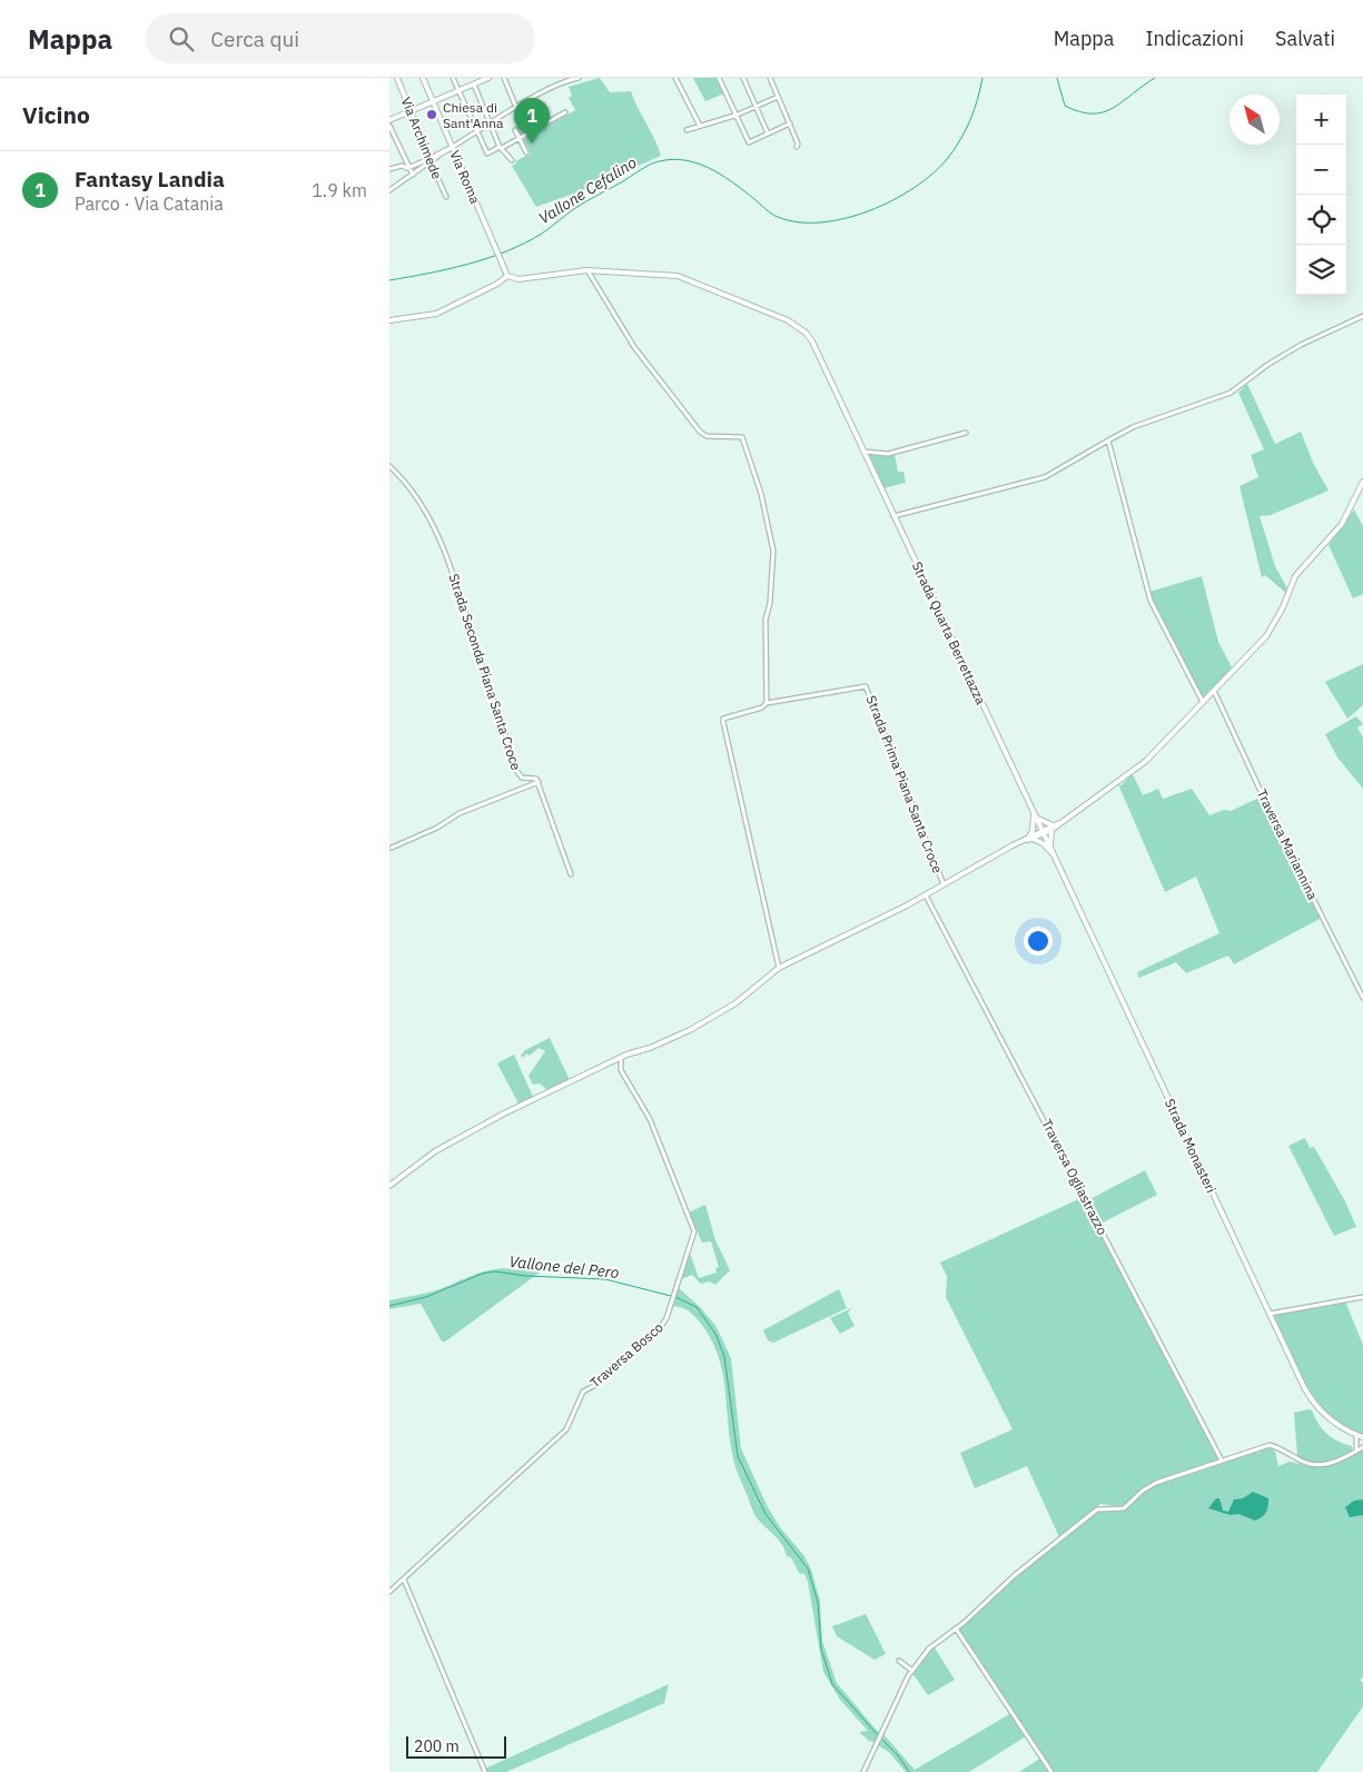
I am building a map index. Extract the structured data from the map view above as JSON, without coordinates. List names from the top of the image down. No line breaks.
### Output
{"streets":{"main road":["Via Archimede","Via Roma","Strada Quarta Berrettazza","Strada Monasteri"],"street":["Strada Seconda Piana Santa Croce","Strada Prima Piana Santa Croce","Traversa Mariannina","Traversa Ogliastrazzo","Traversa Bosco"]},"crossings":[["Via Roma","Strada Quarta Berrettazza"],["Strada Quarta Berrettazza","Strada Monasteri"]],"water":["Vallone Cefalino","Vallone del Pero"],"places":["Chiesa di Sant'Anna"],"scale_bar":"200 m","north":"top left","page":{"header":"Mappa","search":"Cerca qui","nav":["Mappa","Indicazioni","Salvati"],"heading":"Vicino","map_buttons":["+","−"],"pins":"1","list":[{"mark":"1","name":"Fantasy Landia","note":"Parco · Via Catania","value":"1.9 km"}],"scale":"200 m"}}
